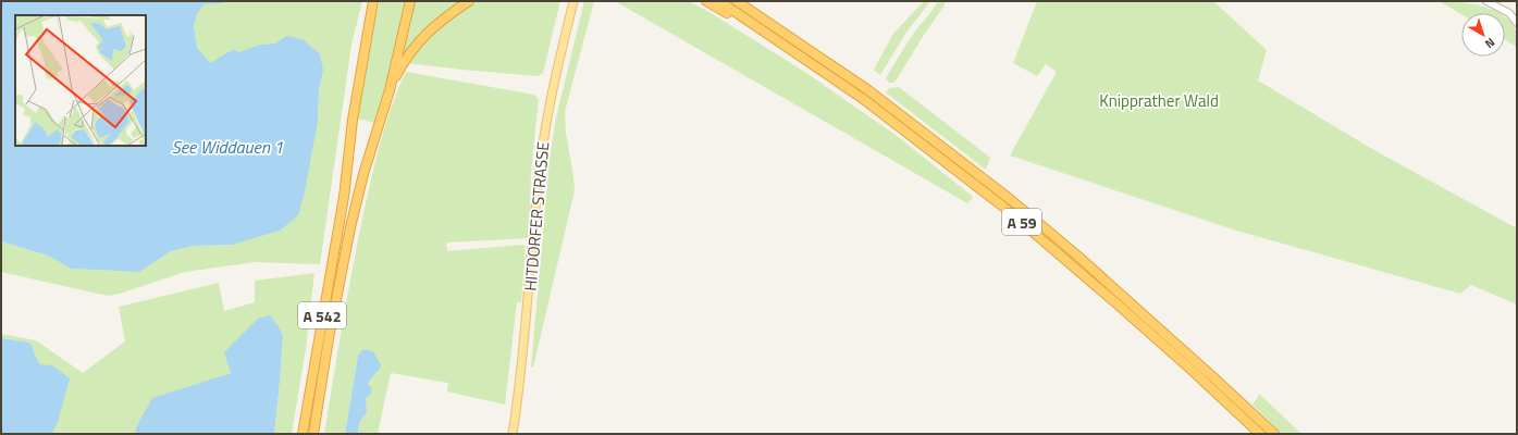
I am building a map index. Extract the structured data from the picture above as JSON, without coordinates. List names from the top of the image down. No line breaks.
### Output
{"streets":{"highway":["A 59","A 542"],"main road":["HITDORFER STRASSE"]},"water":["See Widdauen 1"],"parks":["Knipprather Wald"],"north":"bottom right"}
